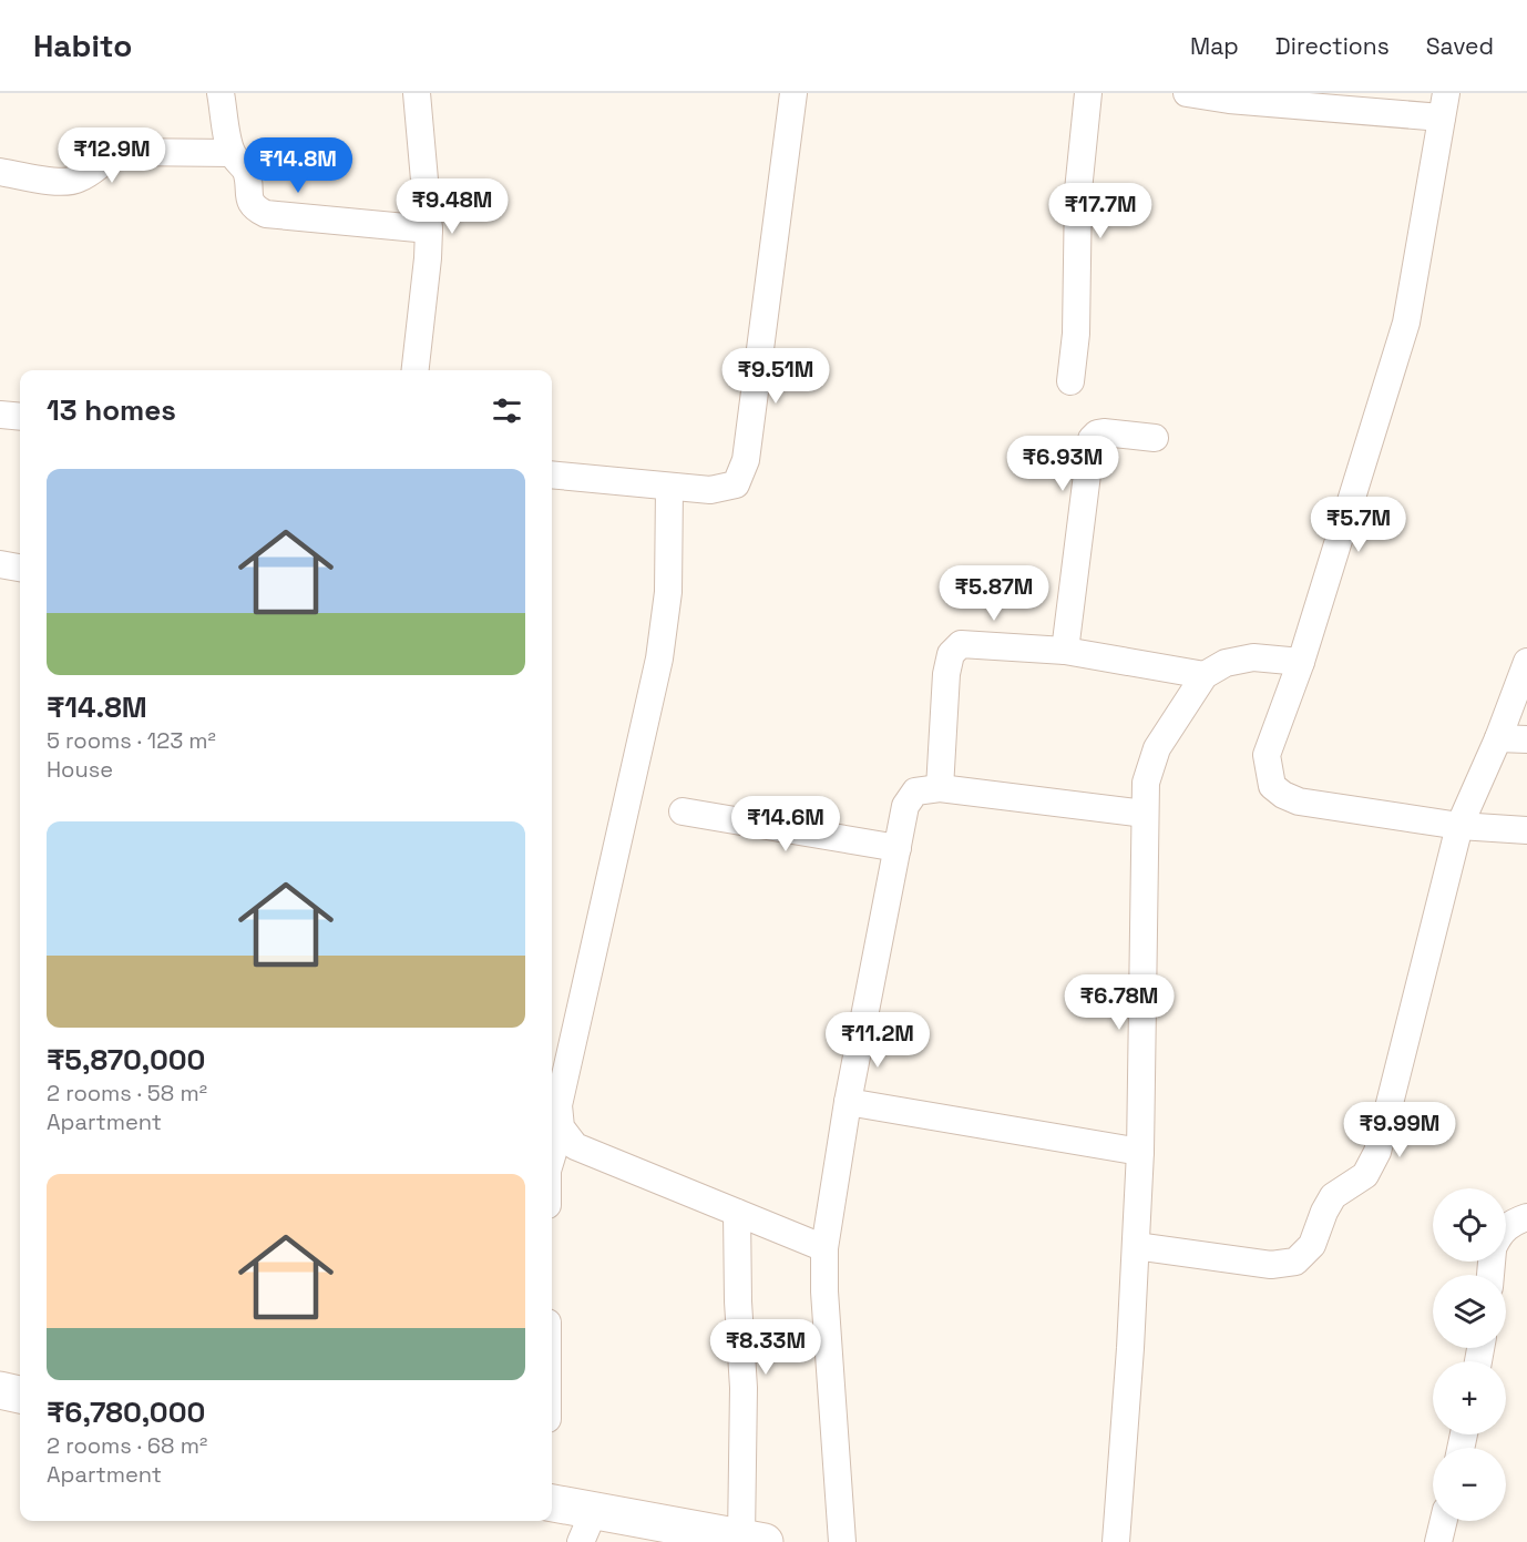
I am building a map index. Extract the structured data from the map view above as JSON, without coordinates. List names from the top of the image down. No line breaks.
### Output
{"page":{"header":"Habito","nav":["Map","Directions","Saved"],"price":["₹12.9M","₹14.8M","₹9.48M","₹17.7M","₹9.51M","₹6.93M","₹5.7M","₹5.87M","₹14.6M","₹6.78M","₹11.2M","₹9.99M","₹8.33M"],"heading":"13 homes","list":[{"name":"₹14.8M","note":"5 rooms · 123 m² · House"},{"name":"₹5,870,000","note":"2 rooms · 58 m² · Apartment"},{"name":"₹6,780,000","note":"2 rooms · 68 m² · Apartment"}],"map_buttons":["+","−"]}}
